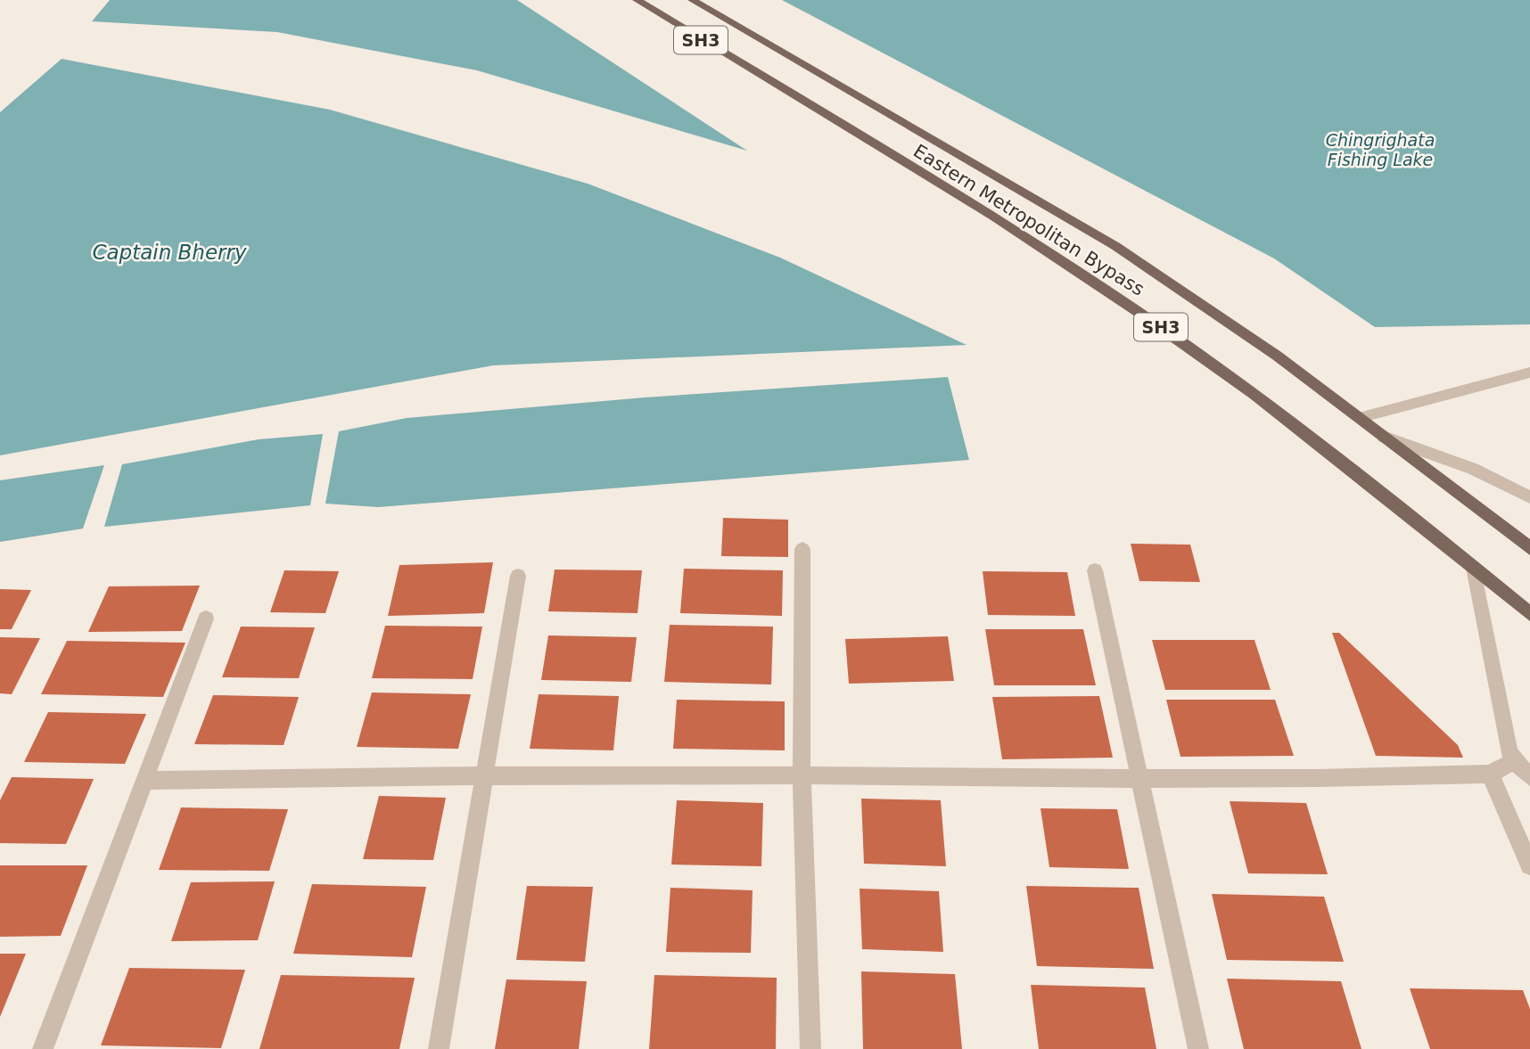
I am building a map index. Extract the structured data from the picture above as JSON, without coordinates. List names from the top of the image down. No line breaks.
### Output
{"streets":{"main road":["SH3","Eastern Metropolitan Bypass"]},"water":["Chingrighata Fishing Lake","Captain Bherry"]}
